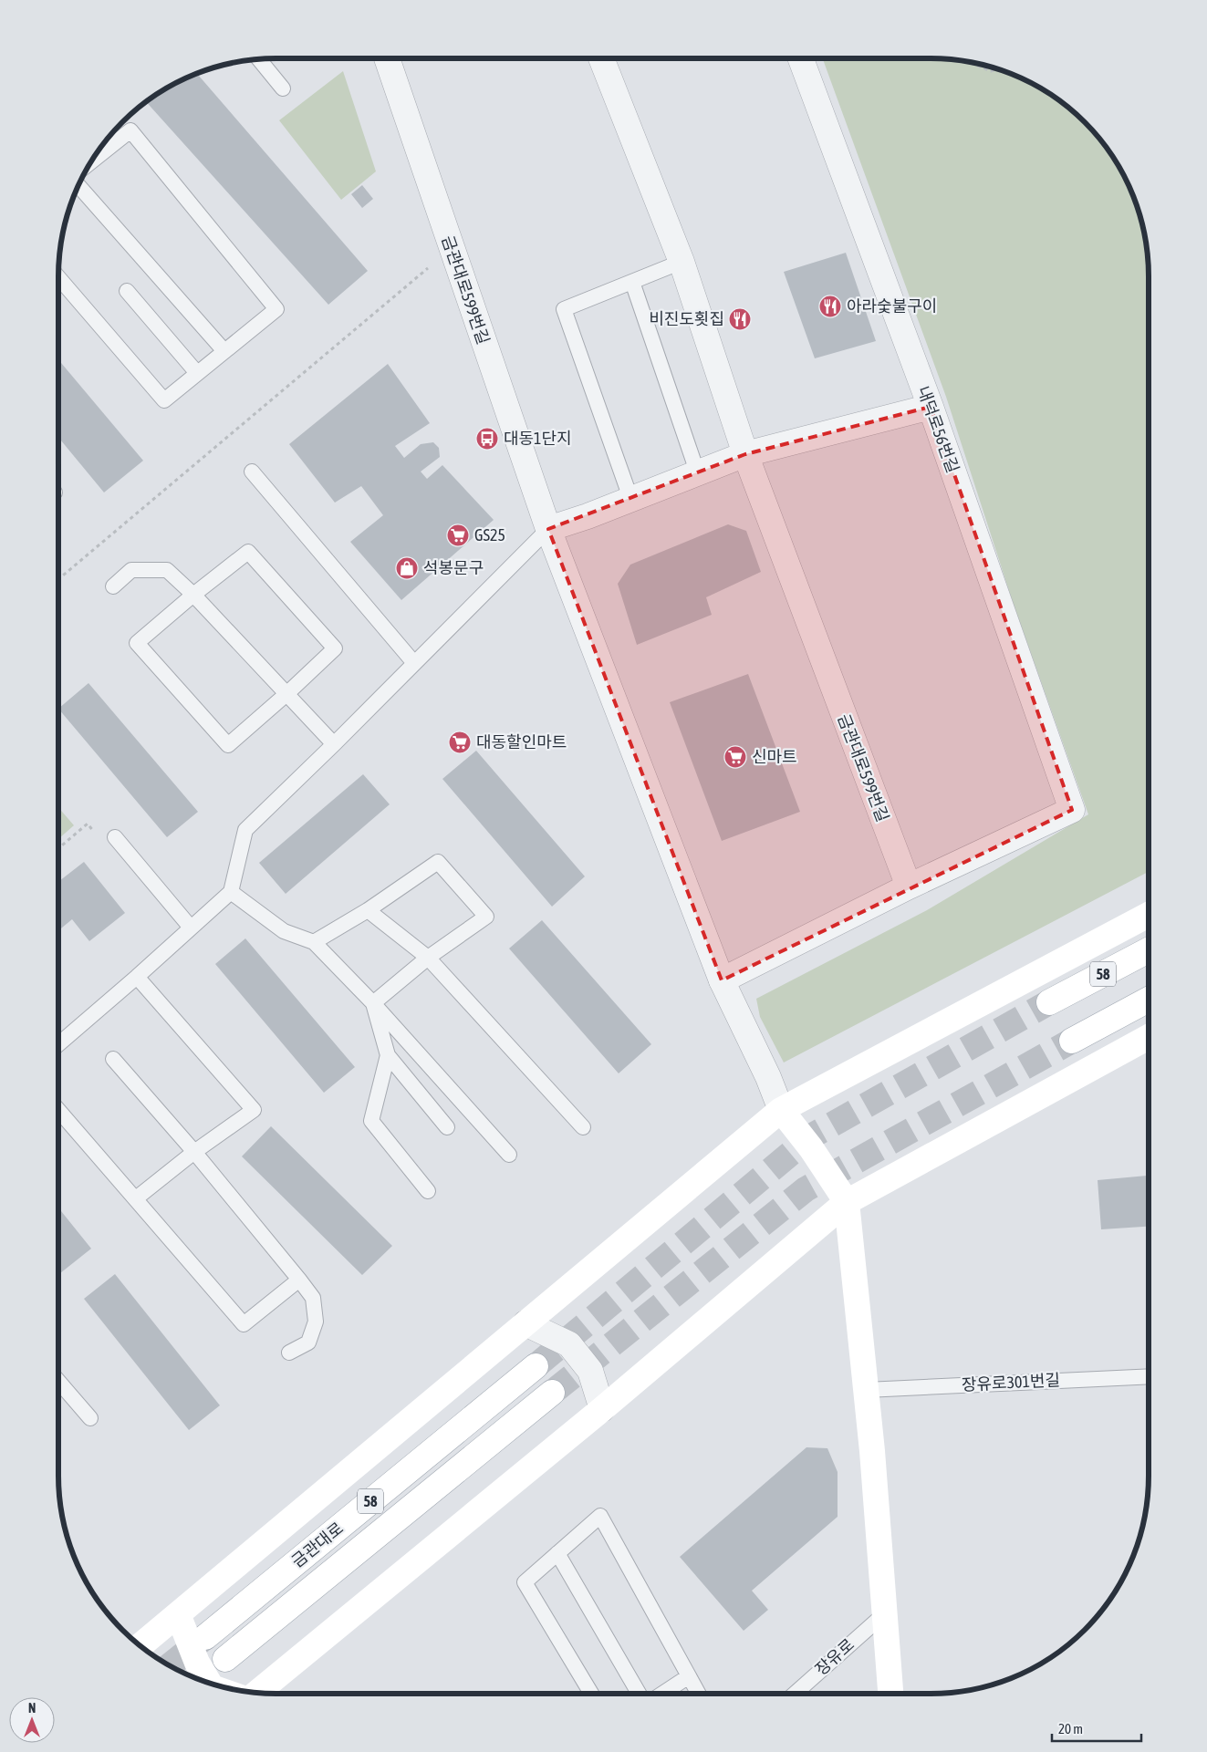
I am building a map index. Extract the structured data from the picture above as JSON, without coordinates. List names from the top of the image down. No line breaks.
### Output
{"streets":{"main road":["58","금관대로"],"street":["금관대로599번길","내덕로56번길"],"lane":["장유로301번길","장유로"]},"crossings":[["금관대로599번길","내덕로56번길"]],"places":{"restaurant":["아라숯불구이","비진도횟집"],"bus stop":["대동1단지"],"supermarket":["GS25","대동할인마트","신마트"],"shop":["석봉문구"]},"scale_bar":"20 m","north":"top"}
